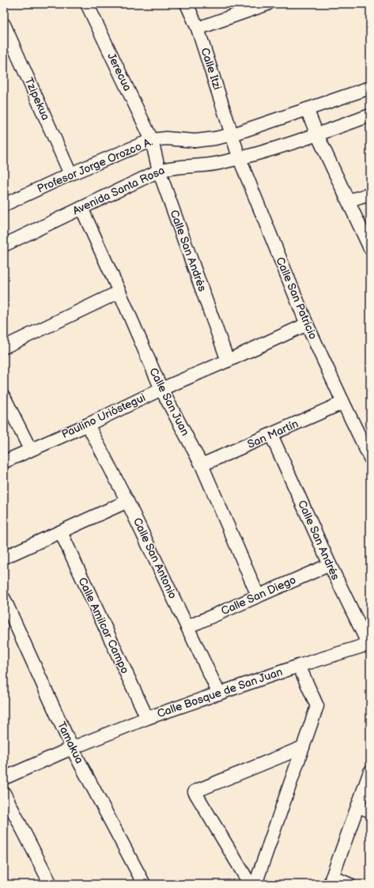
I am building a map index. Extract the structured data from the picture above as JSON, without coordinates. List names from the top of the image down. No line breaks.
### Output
{"streets":{"street":["Calle Itzi","Jerecua","Tzipekua","Profesor Jorge Orozco A.","Avenida Santa Rosa","Calle San Andrés","Calle San Patricio","Calle San Juan","Paulino Urióstegui","San Martín","Calle San Antonio","Calle San Diego","Calle Amilcar Campo","Calle Bosque de San Juan","Tamakua"]},"crossings":[["Calle Itzi","Profesor Jorge Orozco A."],["Calle Itzi","Calle San Patricio"],["Jerecua","Profesor Jorge Orozco A."],["Jerecua","Calle San Andrés"],["Tzipekua","Profesor Jorge Orozco A."],["Profesor Jorge Orozco A.","Calle San Andrés"],["Profesor Jorge Orozco A.","Calle San Patricio"],["Avenida Santa Rosa","Calle San Andrés"],["Avenida Santa Rosa","Calle San Patricio"],["Avenida Santa Rosa","Calle San Juan"],["Calle San Andrés","Paulino Urióstegui"],["Calle San Andrés","San Martín"],["Calle San Andrés","Calle San Diego"],["Calle San Andrés","Calle Bosque de San Juan"],["Calle San Patricio","Paulino Urióstegui"],["Calle San Patricio","San Martín"],["Calle San Juan","Paulino Urióstegui"],["Calle San Juan","San Martín"],["Calle San Juan","Calle San Diego"],["Paulino Urióstegui","Calle San Antonio"],["Calle San Antonio","Calle San Diego"],["Calle San Antonio","Calle Bosque de San Juan"],["Calle Amilcar Campo","Calle Bosque de San Juan"],["Calle Bosque de San Juan","Tamakua"]]}
